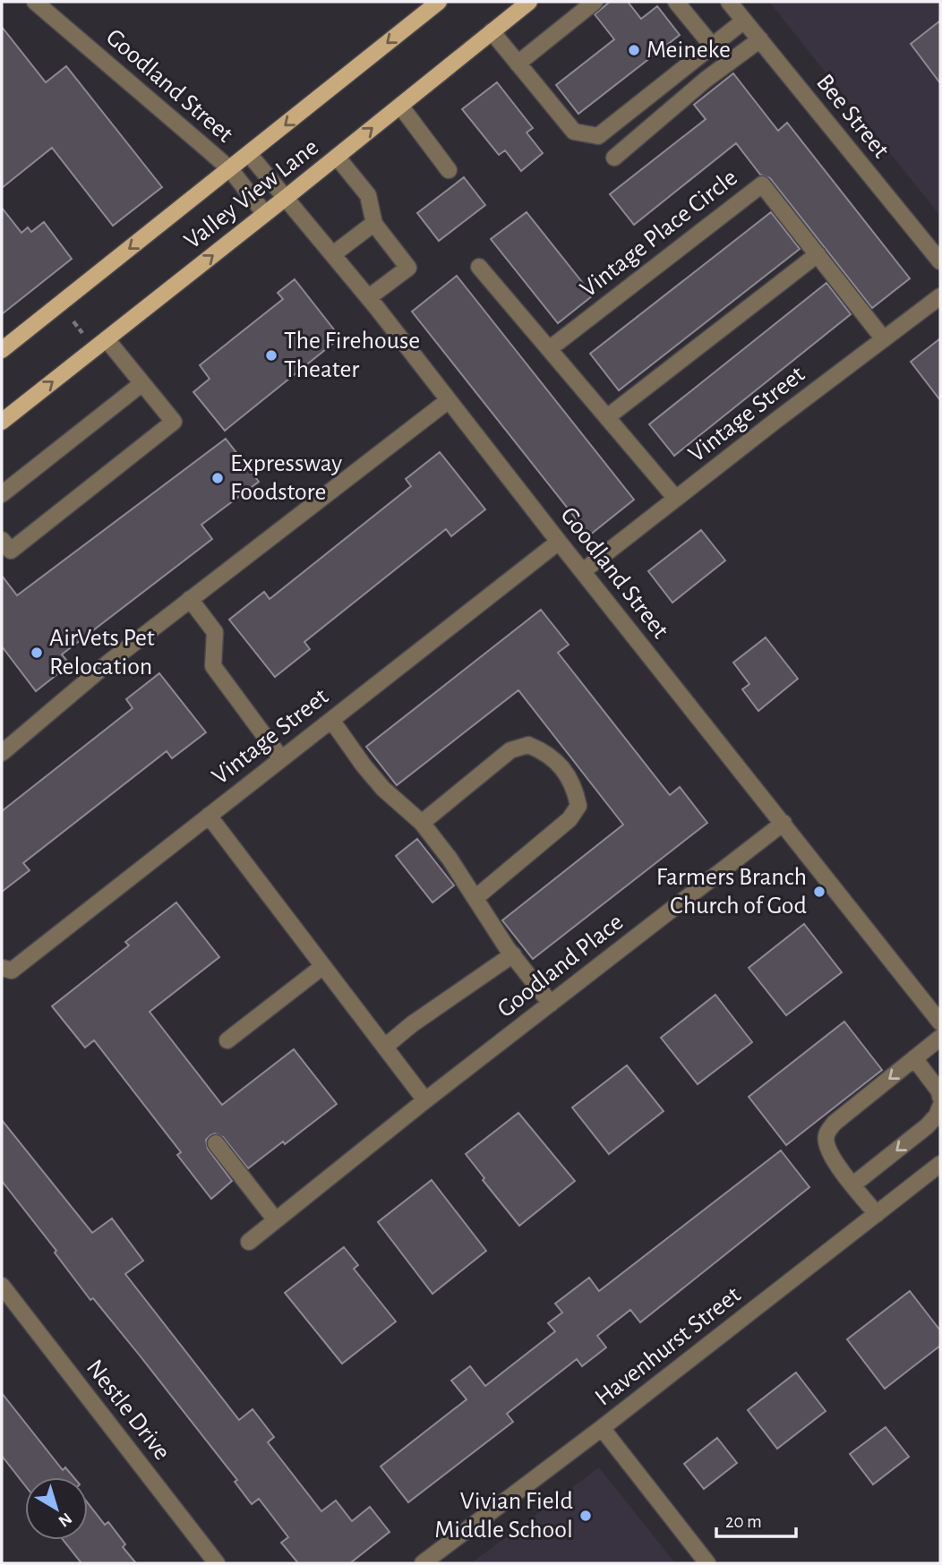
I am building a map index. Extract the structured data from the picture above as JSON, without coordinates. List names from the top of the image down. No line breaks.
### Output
{"streets":{"main road":["Valley View Lane"],"street":["Goodland Street","Bee Street","Vintage Place Circle","Vintage Street","Goodland Place","Havenhurst Street","Nestle Drive"]},"crossings":[["Goodland Street","Valley View Lane"],["Goodland Street","Vintage Street"],["Goodland Street","Goodland Place"],["Vintage Place Circle","Vintage Street"]],"places":["Meineke","The Firehouse Theater","Expressway Foodstore","AirVets Pet Relocation","Farmers Branch Church of God","Vivian Field Middle School"],"scale_bar":"20 m","north":"bottom right"}
